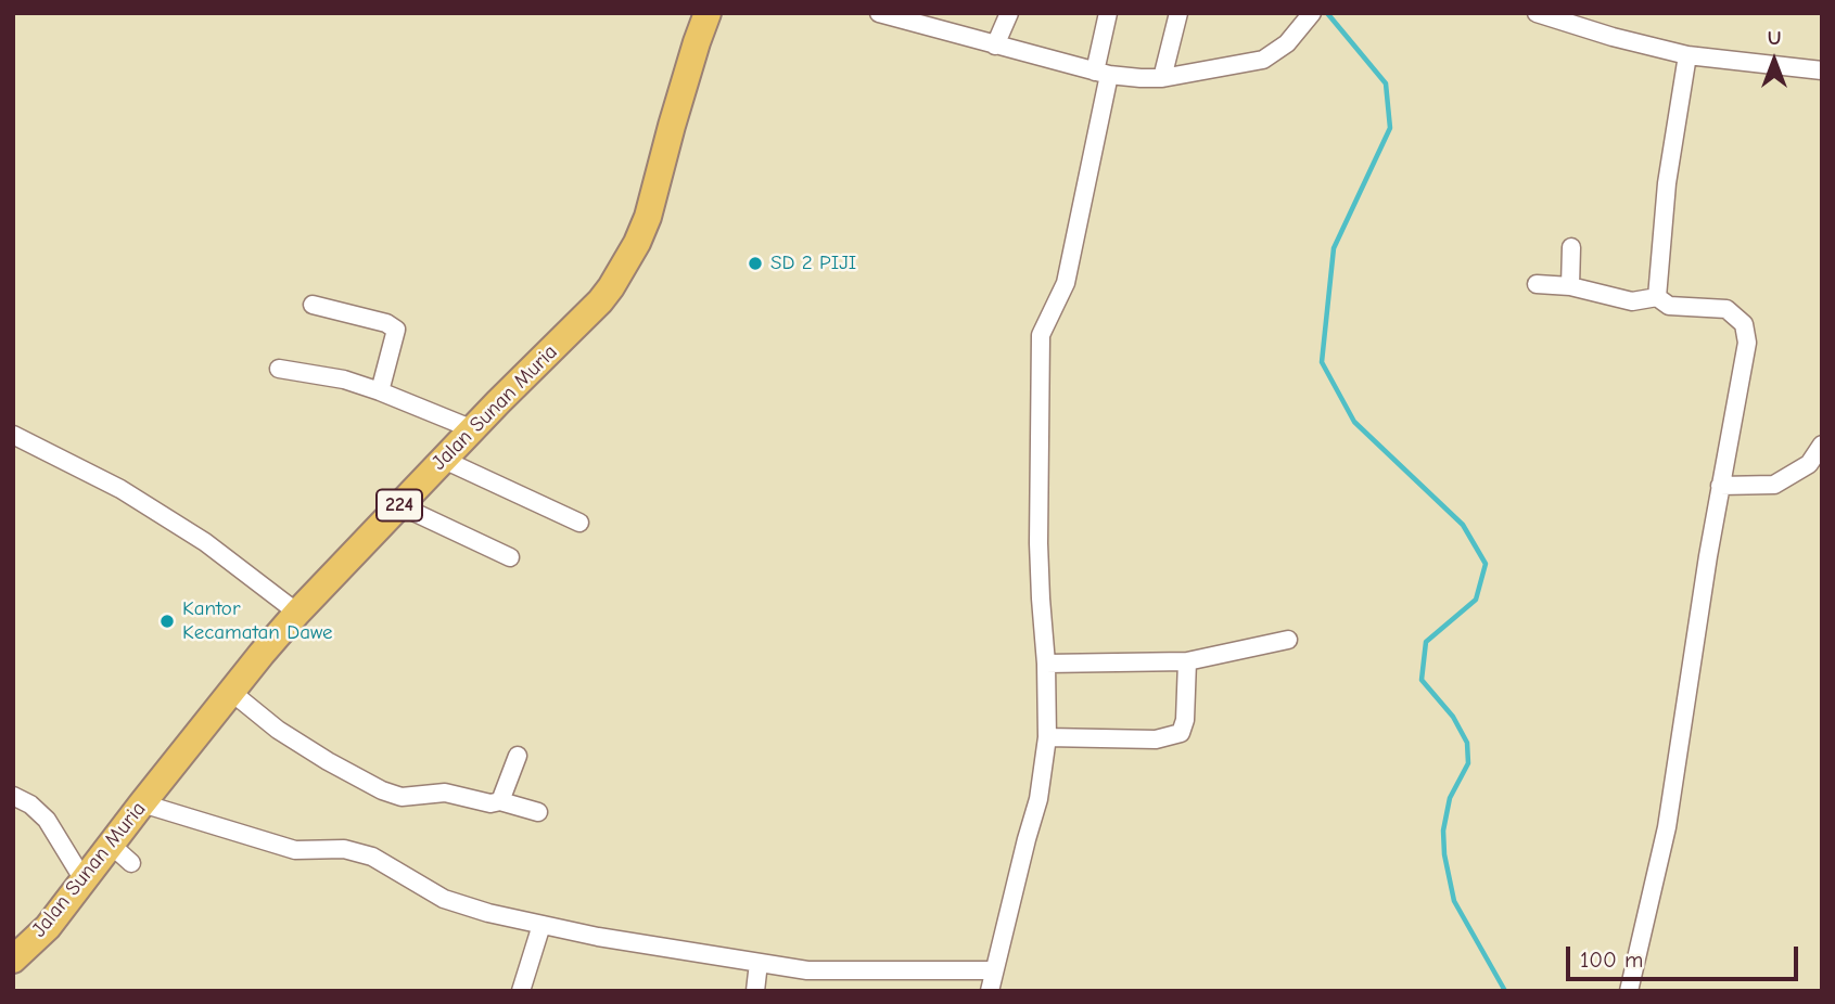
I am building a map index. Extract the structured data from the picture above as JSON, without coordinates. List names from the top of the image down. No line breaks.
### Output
{"streets":{"main road":["Jalan Sunan Muria","224"]},"places":["SD 2 PIJI","Kantor Kecamatan Dawe"],"scale_bar":"100 m","north":"top"}
